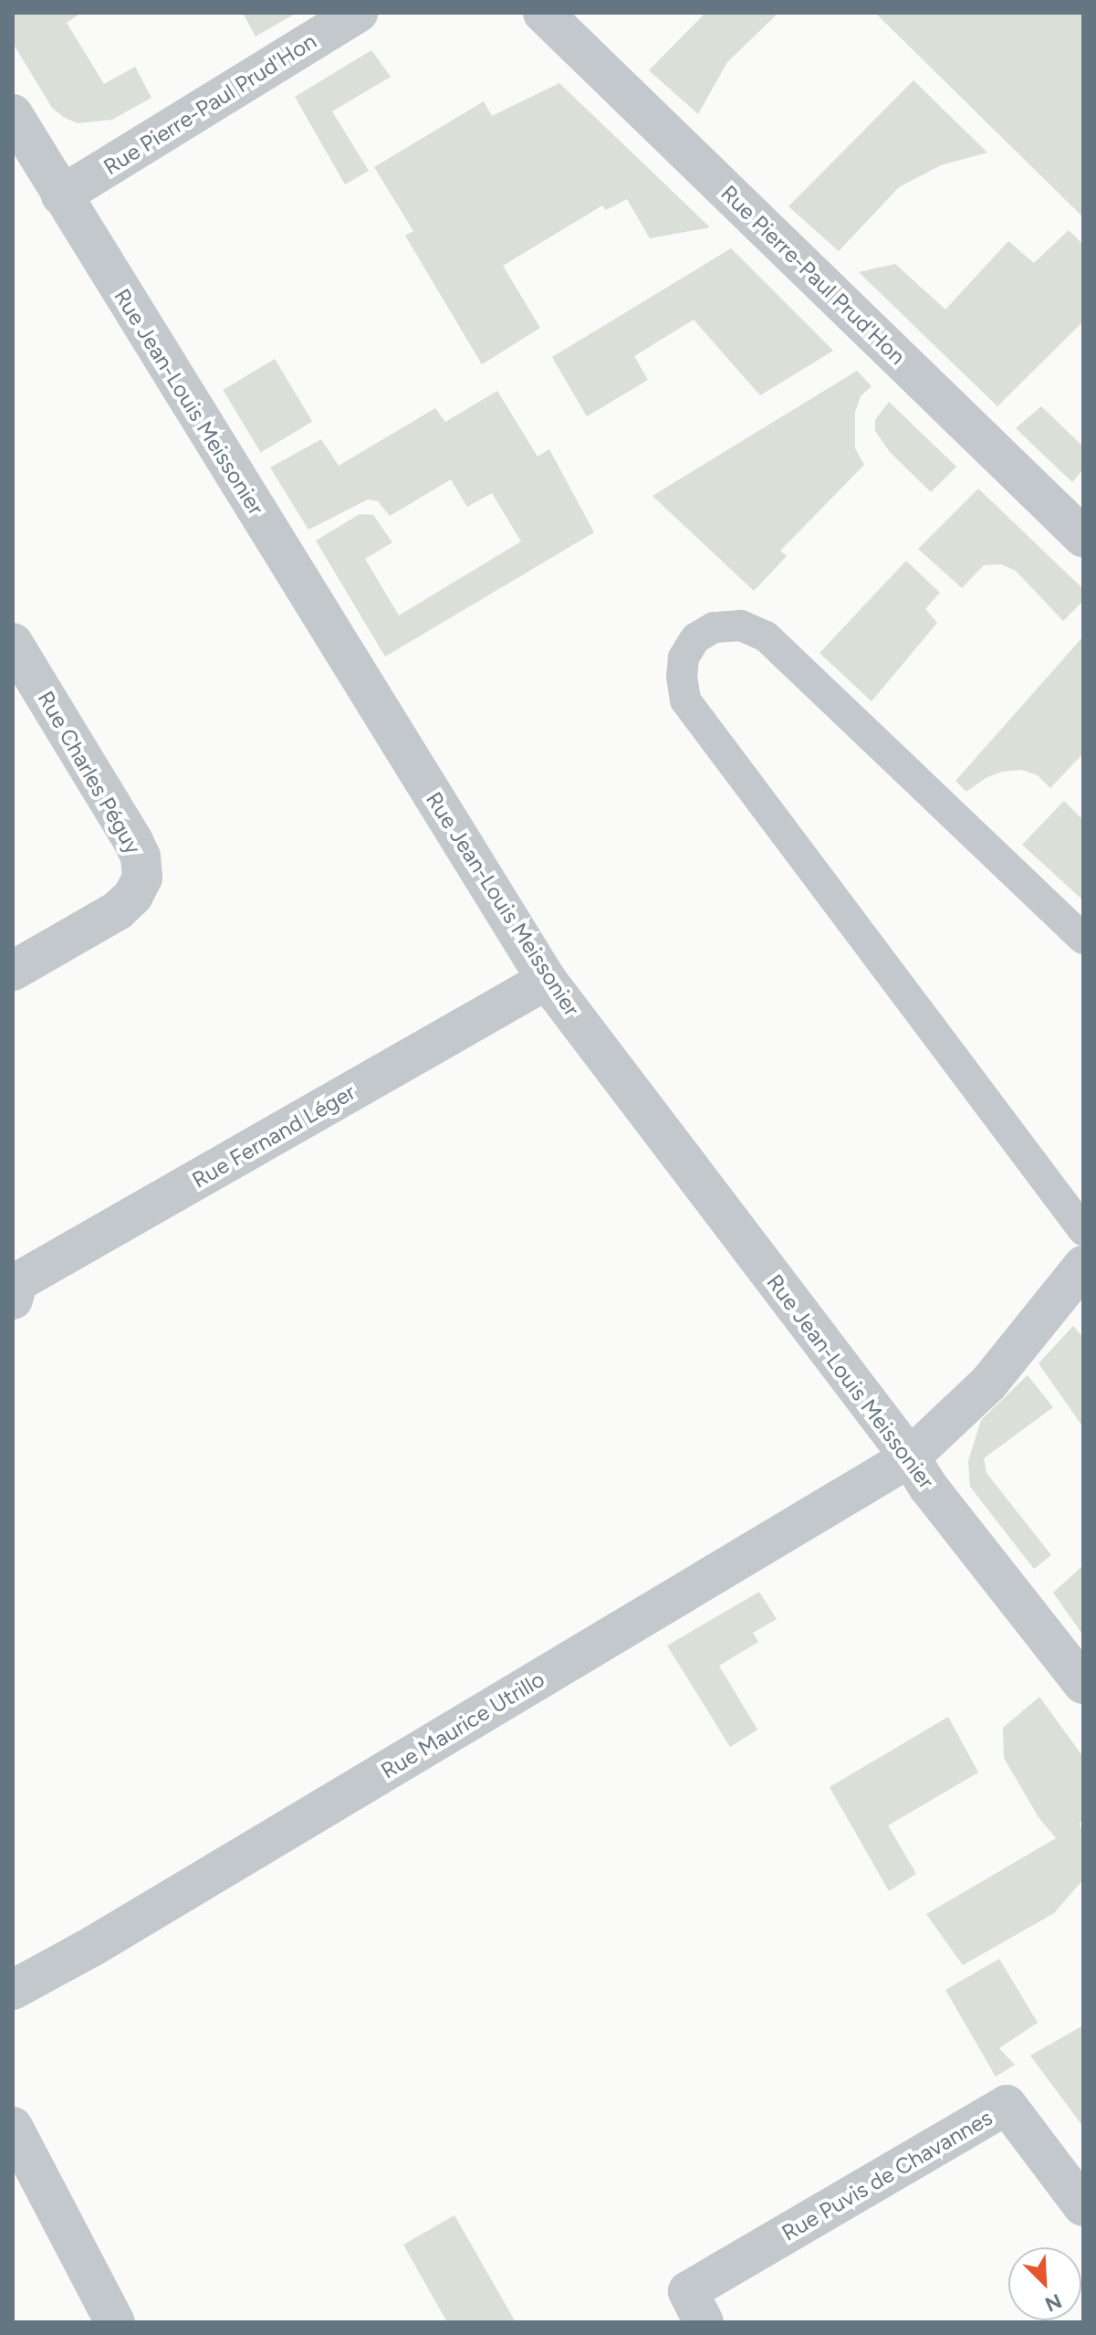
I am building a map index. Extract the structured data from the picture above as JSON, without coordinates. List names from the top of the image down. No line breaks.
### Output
{"streets":{"street":["Rue Pierre-Paul Prud'Hon","Rue Jean-Louis Meissonier","Rue Charles Péguy","Rue Fernand Léger","Rue Maurice Utrillo","Rue Puvis de Chavannes"]},"crossings":[["Rue Pierre-Paul Prud'Hon","Rue Jean-Louis Meissonier"],["Rue Jean-Louis Meissonier","Rue Fernand Léger"],["Rue Jean-Louis Meissonier","Rue Maurice Utrillo"]],"north":"bottom right"}
